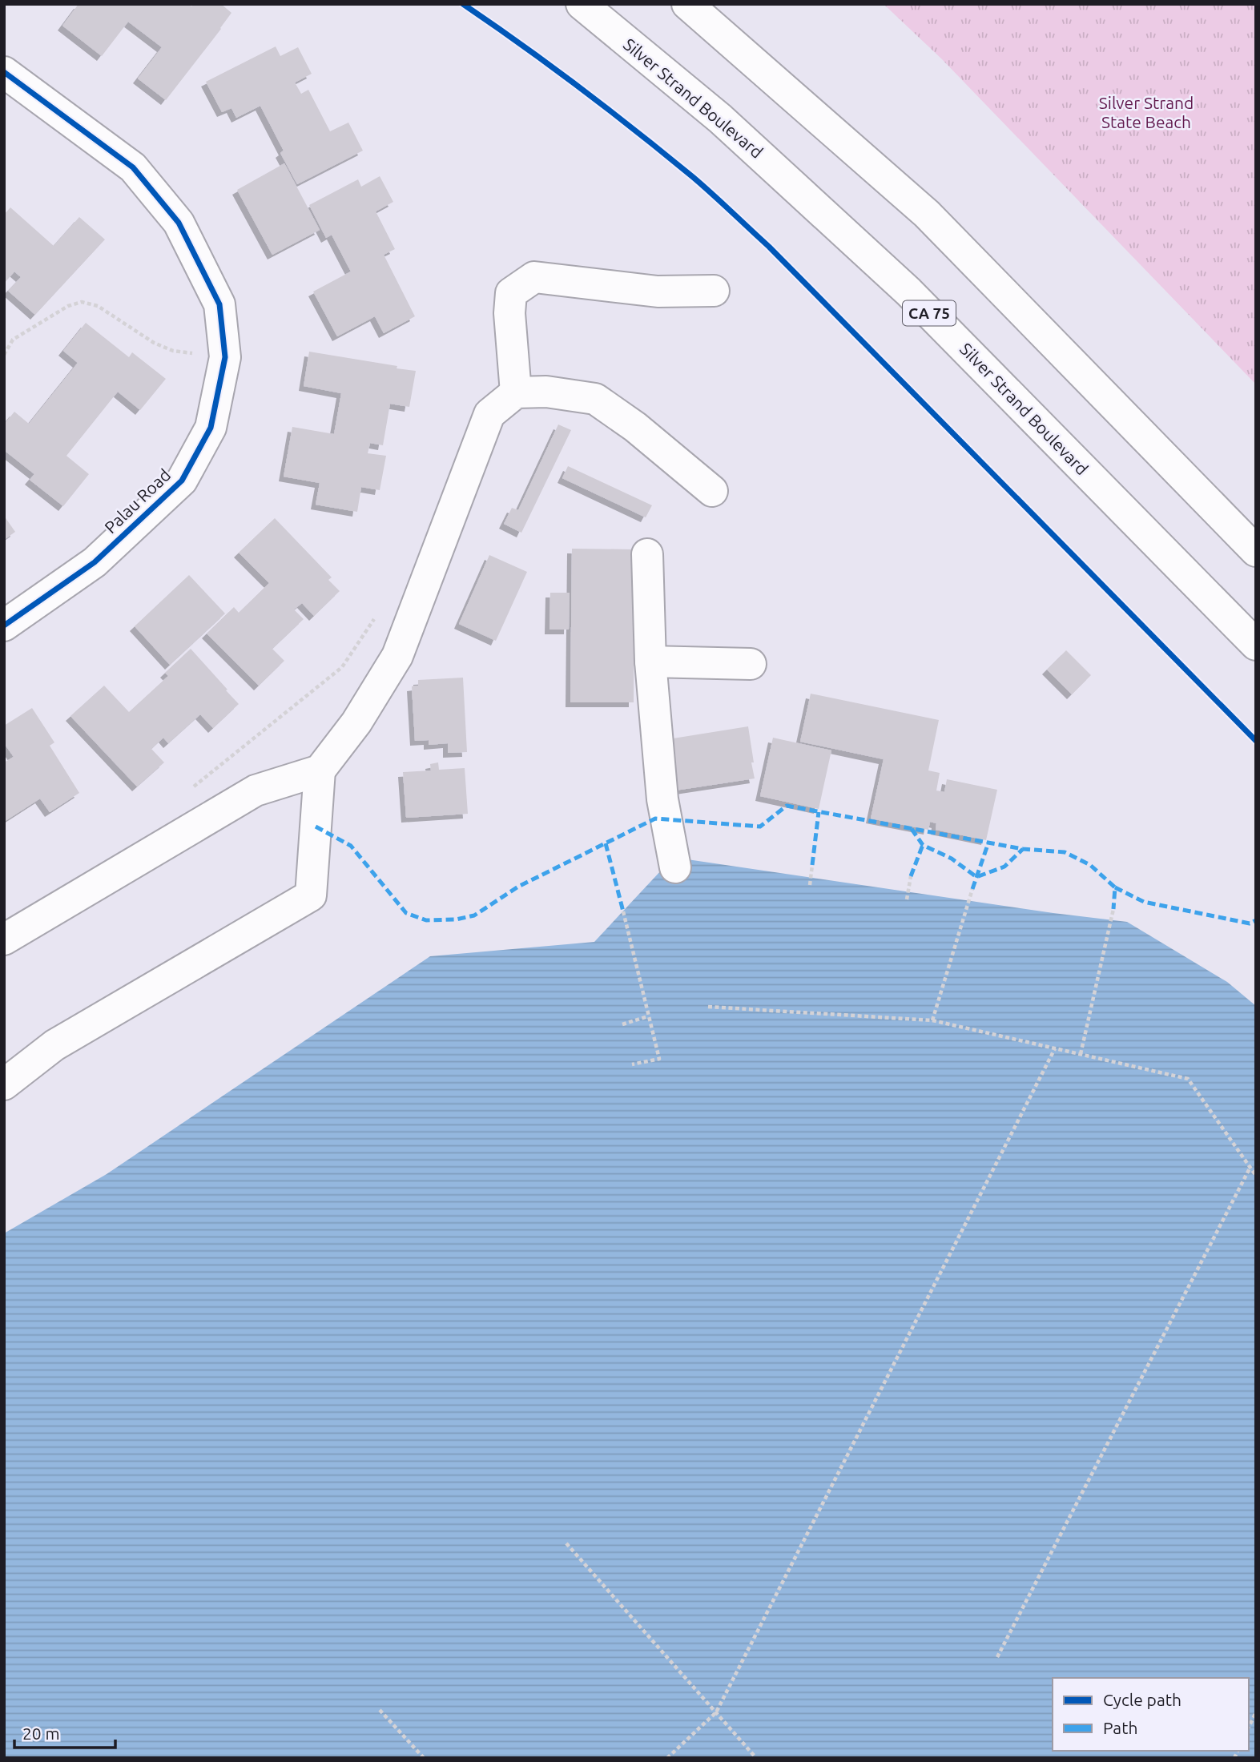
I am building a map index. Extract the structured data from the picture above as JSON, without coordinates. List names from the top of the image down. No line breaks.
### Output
{"streets":{"main road":["Silver Strand Boulevard","CA 75","Palau Road"]},"parks":["Silver Strand State Beach"],"legend":["Cycle path","Path"],"scale_bar":"20 m"}
